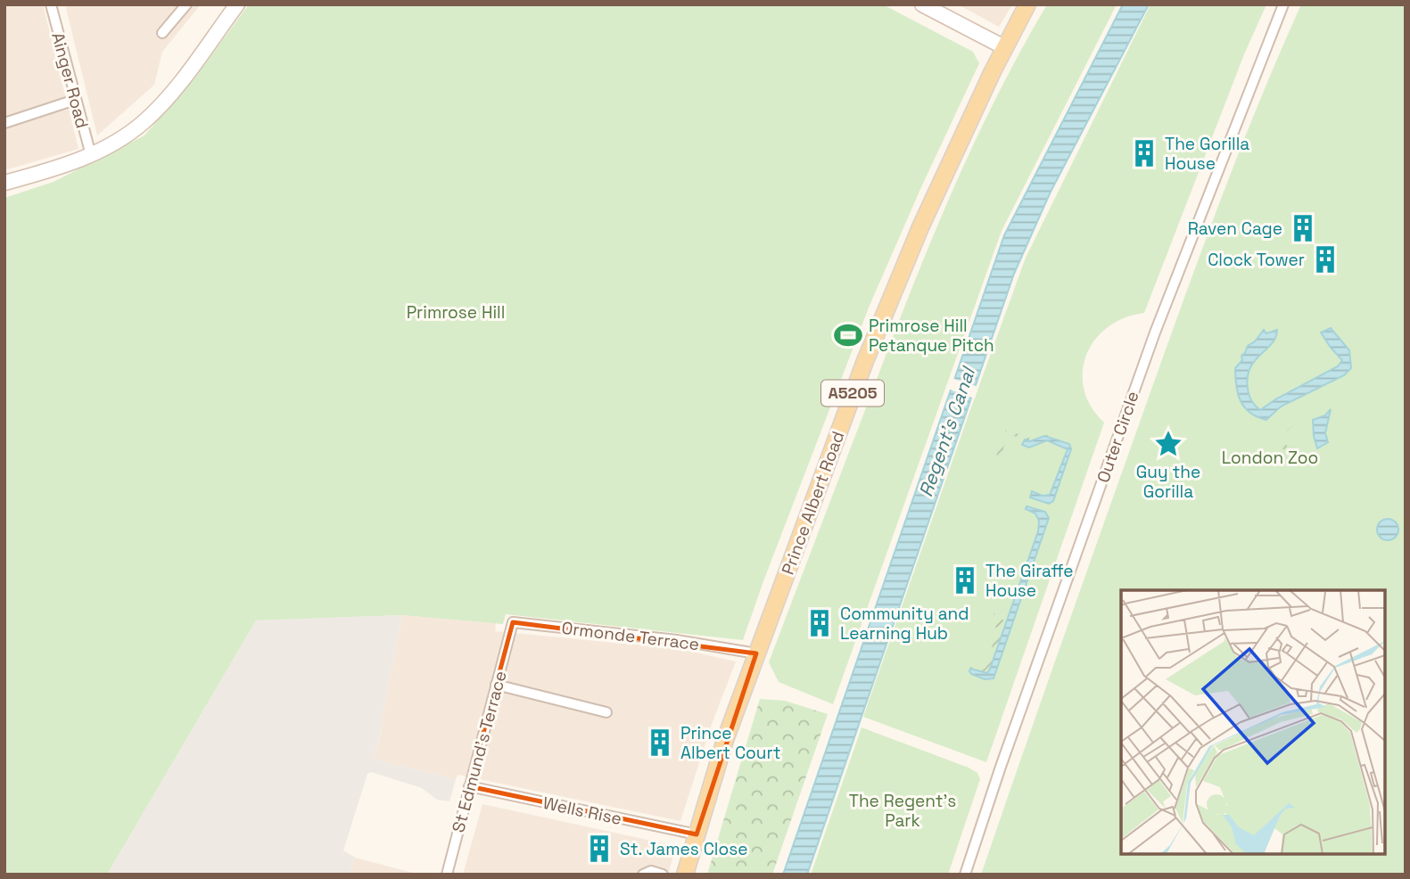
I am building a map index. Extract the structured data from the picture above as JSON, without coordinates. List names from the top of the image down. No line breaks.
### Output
{"streets":{"main road":["A5205","Prince Albert Road"],"street":["Ainger Road","Outer Circle","Ormonde Terrace","St Edmund's Terrace","Wells Rise"]},"crossings":[["Prince Albert Road","Ormonde Terrace"],["Prince Albert Road","Wells Rise"],["Ormonde Terrace","St Edmund's Terrace"],["St Edmund's Terrace","Wells Rise"]],"water":["Regent's Canal"],"parks":["Primrose Hill","London Zoo","The Regent's Park"],"places":{"building":["The Gorilla House","Raven Cage","Clock Tower","The Giraffe House","Community and Learning Hub","Prince Albert Court","St. James Close"],"sports":["Primrose Hill Petanque Pitch"],"place":["Guy the Gorilla"]}}
